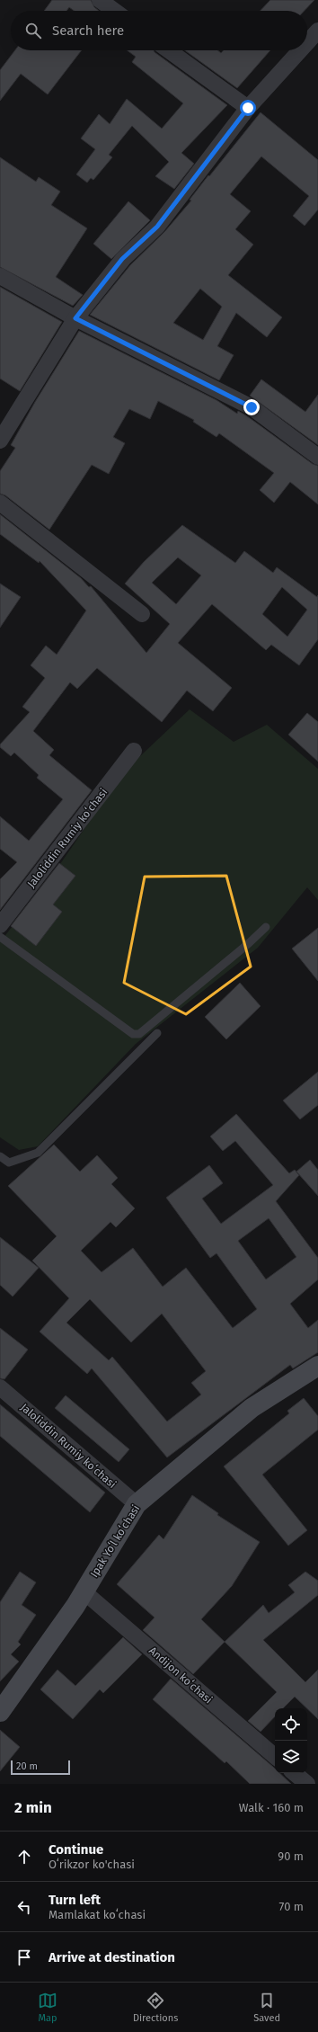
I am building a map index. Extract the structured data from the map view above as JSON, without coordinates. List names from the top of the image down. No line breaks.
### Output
{"streets":{"street":["Jaloliddin Rumiy koʻchasi","Ipak Yoʻl koʻchasi","Andijon koʻchasi"]},"crossings":[["Jaloliddin Rumiy koʻchasi","Ipak Yoʻl koʻchasi"],["Ipak Yoʻl koʻchasi","Andijon koʻchasi"]],"scale_bar":"20 m","page":{"search":"Search here","scale":"20 m","heading":["2 min","Walk · 160 m"],"list":[["Continue","Oʻrikzor ko'chasi","90 m"],["Turn left","Mamlakat koʻchasi","70 m"],"Arrive at destination"],"nav":["Map","Directions","Saved"]}}
